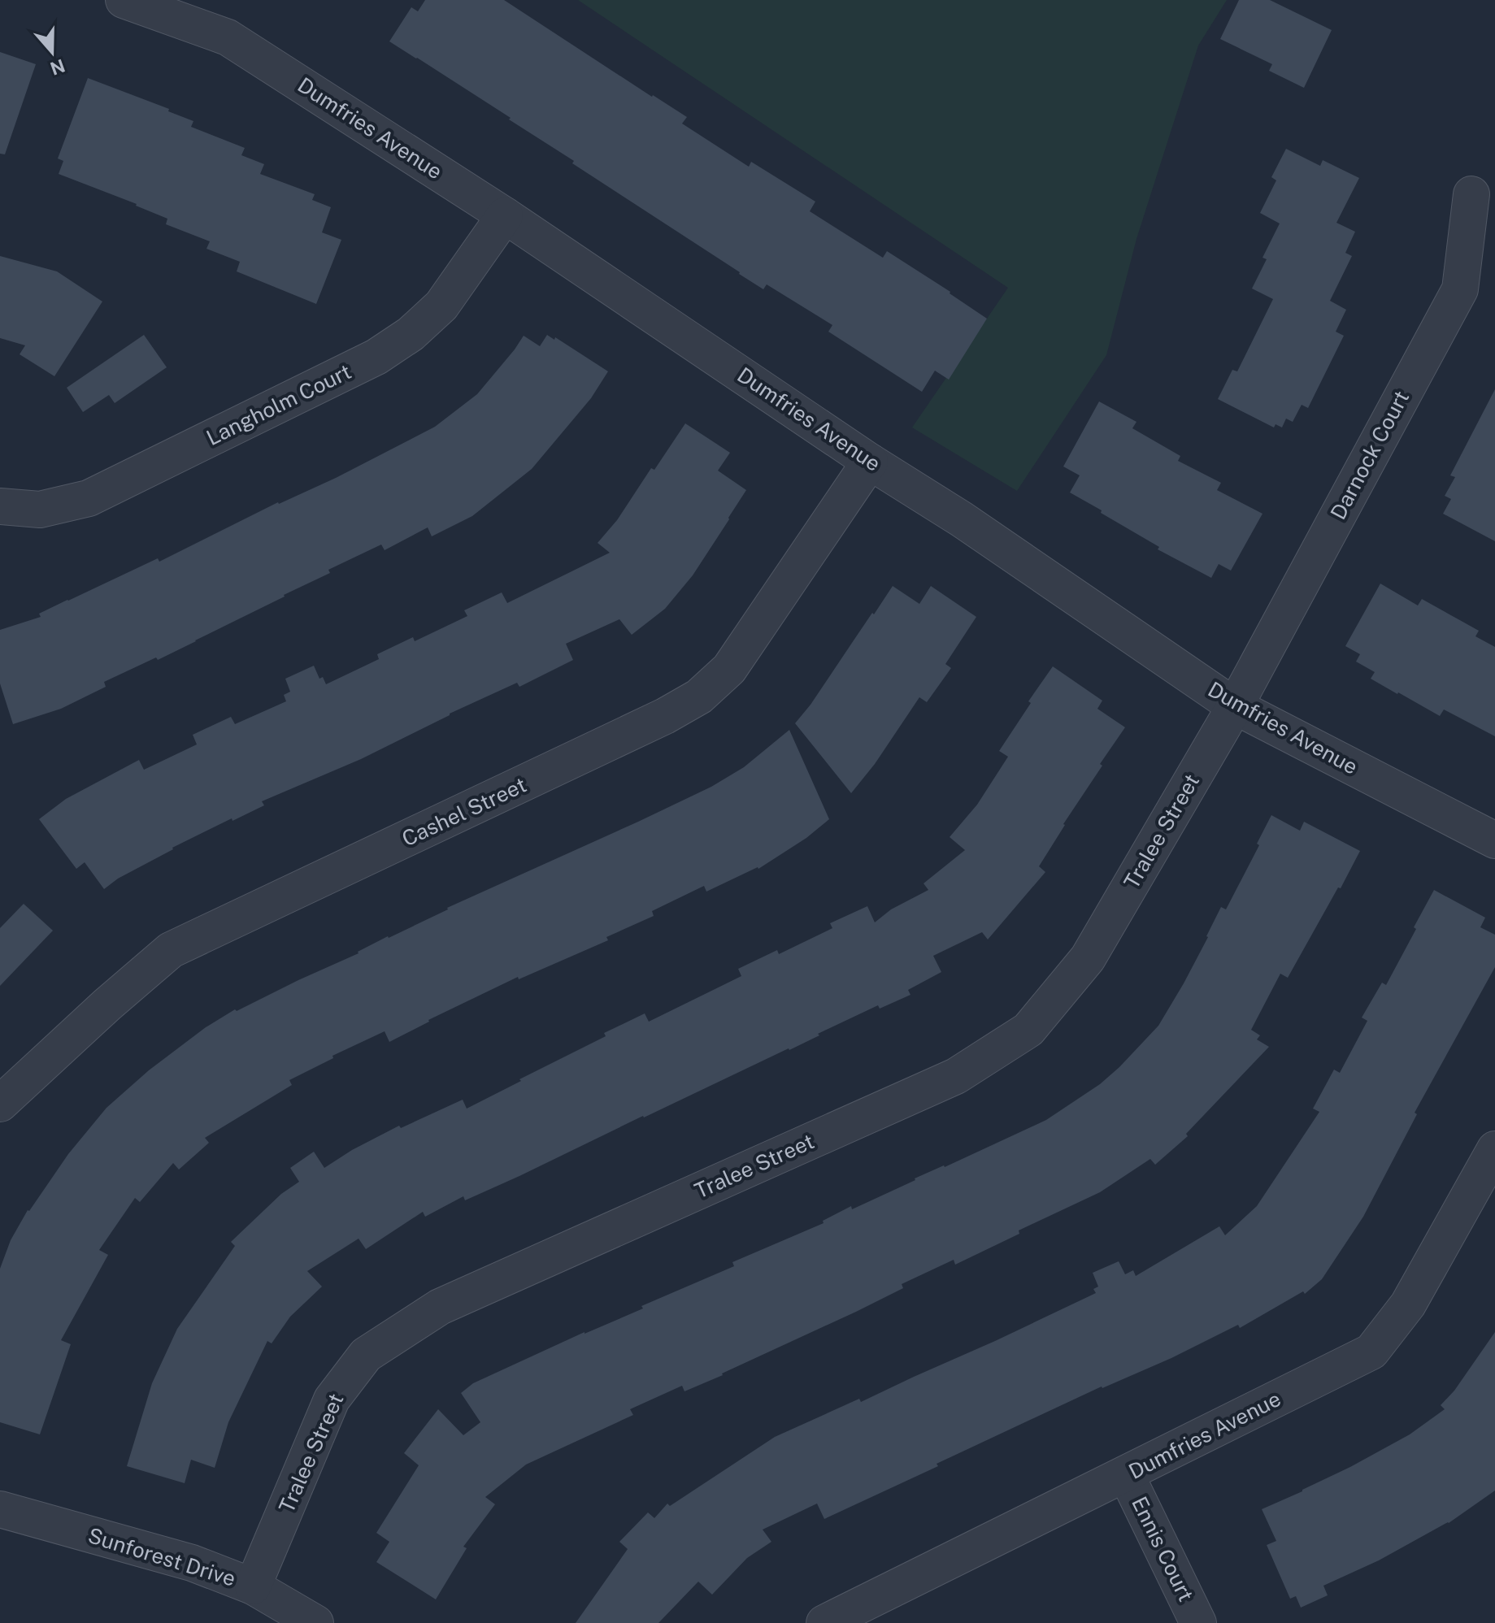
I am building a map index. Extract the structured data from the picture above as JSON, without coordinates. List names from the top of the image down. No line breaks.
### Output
{"streets":{"street":["Dumfries Avenue","Langholm Court","Darnock Court","Cashel Street","Tralee Street","Ennis Court","Sunforest Drive"]},"crossings":[["Dumfries Avenue","Langholm Court"],["Dumfries Avenue","Darnock Court"],["Dumfries Avenue","Cashel Street"],["Dumfries Avenue","Tralee Street"],["Dumfries Avenue","Ennis Court"],["Darnock Court","Tralee Street"],["Tralee Street","Sunforest Drive"]],"north":"bottom"}
